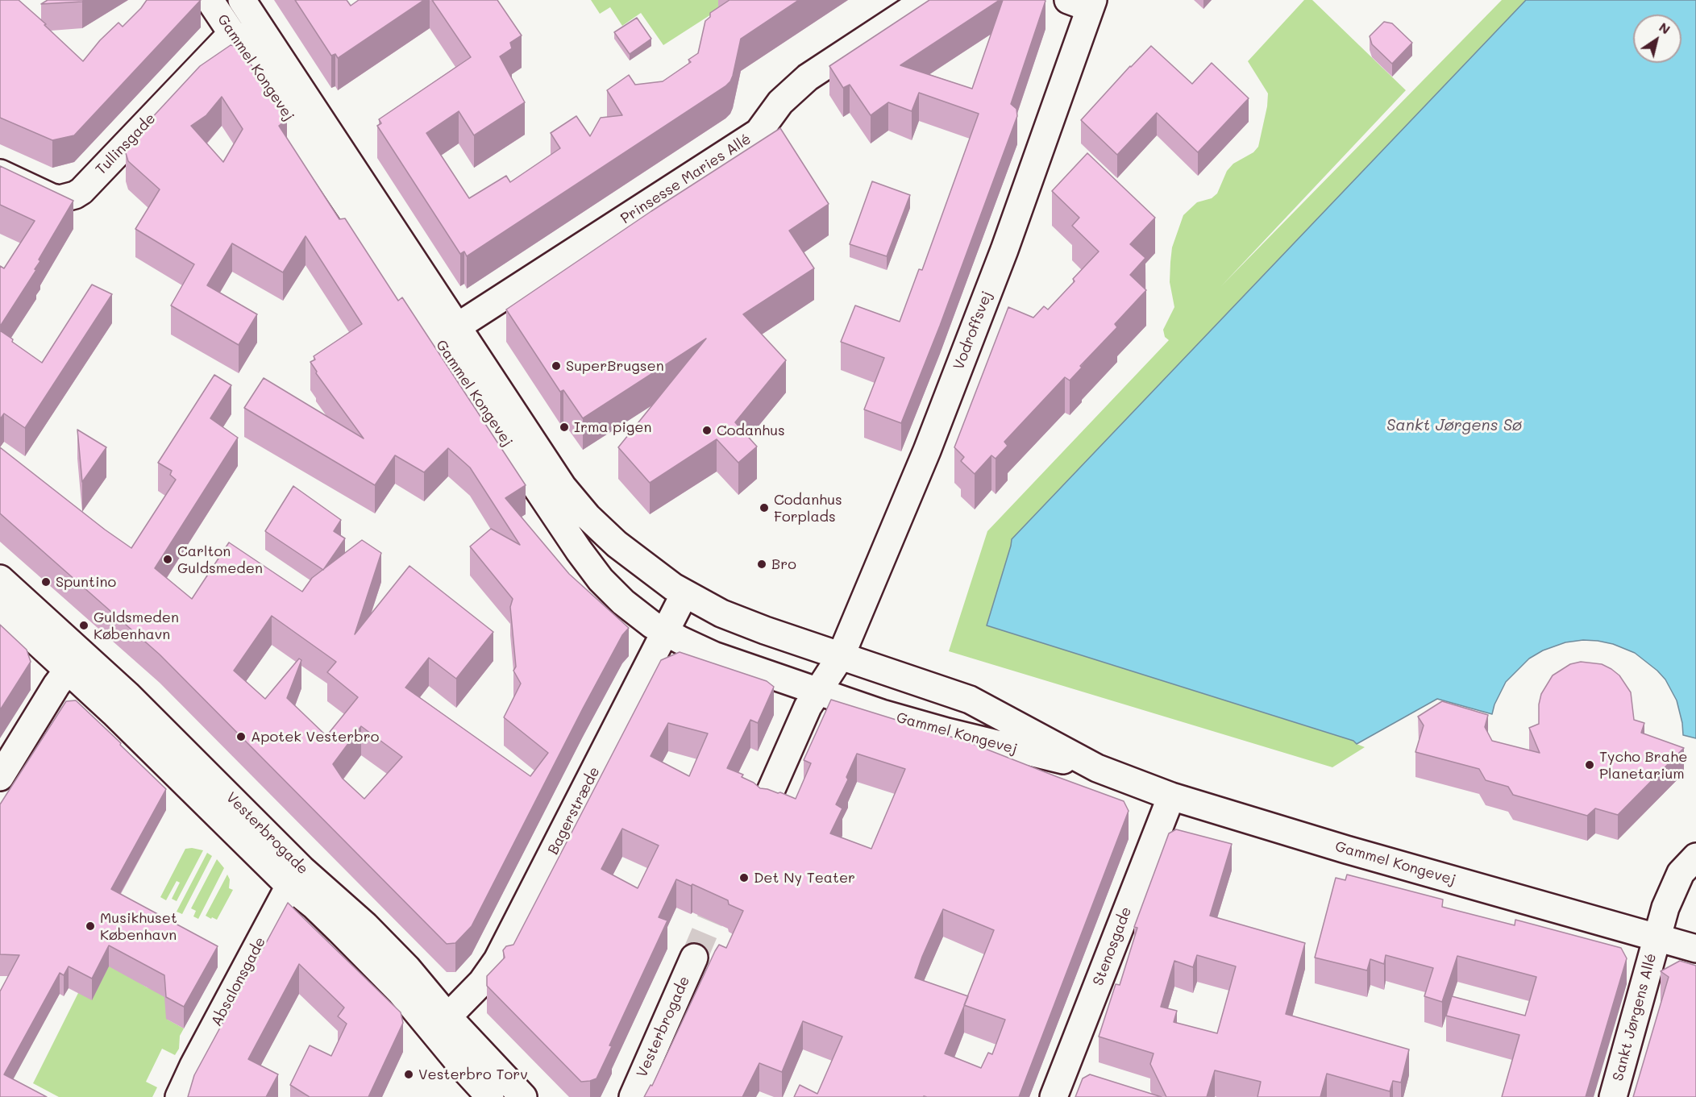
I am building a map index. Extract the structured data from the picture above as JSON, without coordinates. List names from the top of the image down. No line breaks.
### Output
{"streets":{"street":["Gammel Kongevej","Tullinsgade","Prinsesse Maries Allé","Vodroffsvej","Bagerstræde","Vesterbrogade","Stenosgade","Absalonsgade","Sankt Jørgens Allé"]},"crossings":[["Gammel Kongevej","Tullinsgade"],["Gammel Kongevej","Prinsesse Maries Allé"],["Gammel Kongevej","Vodroffsvej"],["Gammel Kongevej","Bagerstræde"],["Gammel Kongevej","Stenosgade"],["Gammel Kongevej","Sankt Jørgens Allé"],["Bagerstræde","Vesterbrogade"],["Vesterbrogade","Absalonsgade"]],"water":["Sankt Jørgens Sø"],"places":["SuperBrugsen","Irma pigen","Codanhus","Codanhus Forplads","Carlton Guldsmeden","Bro","Spuntino","Guldsmeden København","Apotek Vesterbro","Tycho Brahe Planetarium","Det Ny Teater","Musikhuset København","Vesterbro Torv"],"north":"top right"}
